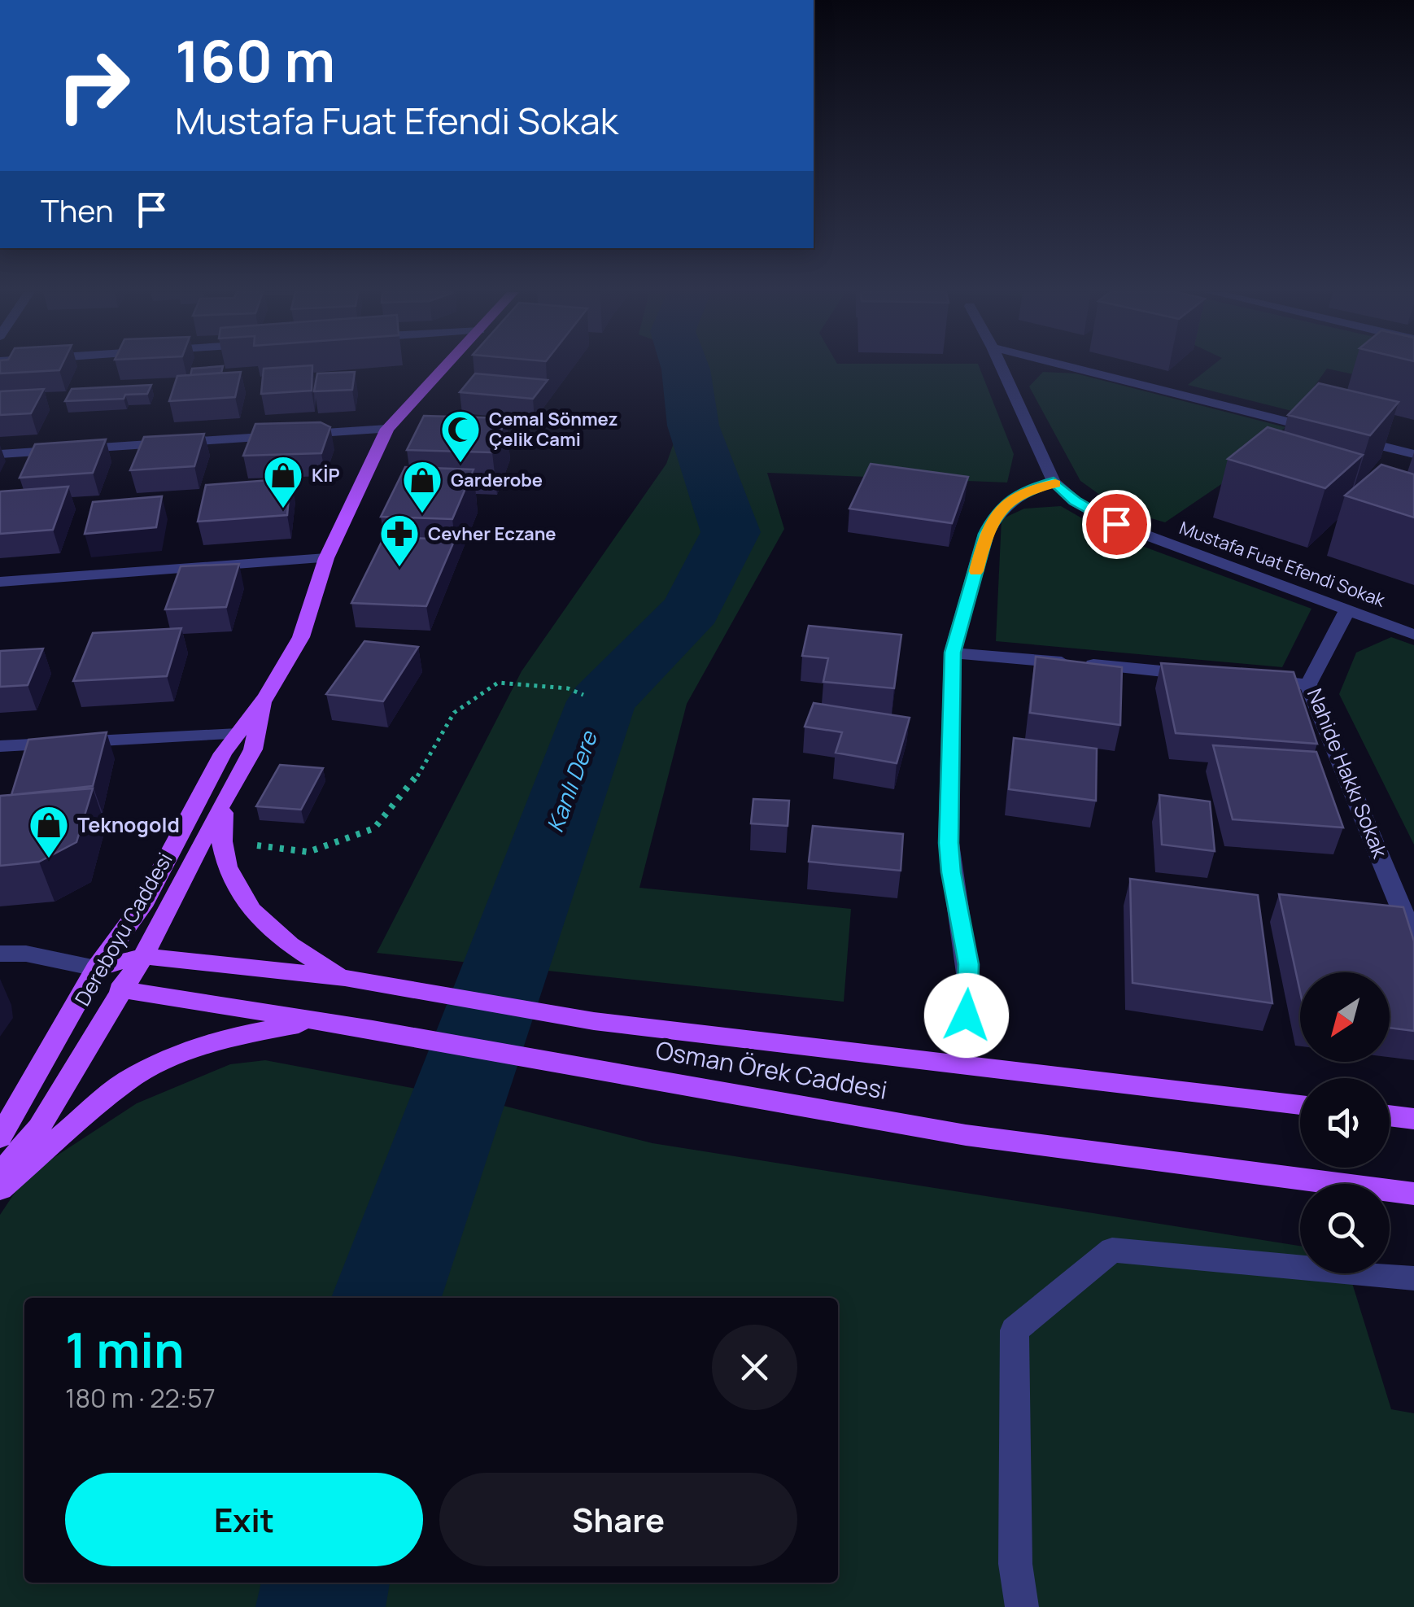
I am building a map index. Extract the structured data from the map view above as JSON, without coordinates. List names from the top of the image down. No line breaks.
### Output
{"streets":{"main road":["Dereboyu Caddesi","Osman Örek Caddesi"],"street":["Mustafa Fuat Efendi Sokak","Nahide Hakkı Sokak"]},"crossings":[["Mustafa Fuat Efendi Sokak","Nahide Hakkı Sokak"],["Dereboyu Caddesi","Osman Örek Caddesi"]],"water":["Kanlı Dere"],"places":{"mosque":["Cemal Sönmez Çelik Cami"],"shop":["KİP","Garderobe","Teknogold"],"pharmacy":["Cevher Eczane"]},"north":"bottom left","page":{"turn":["160 m","Mustafa Fuat Efendi Sokak"],"then":"Then","heading":["1 min","180 m · 22:57"],"buttons":["Exit","Share"]}}
